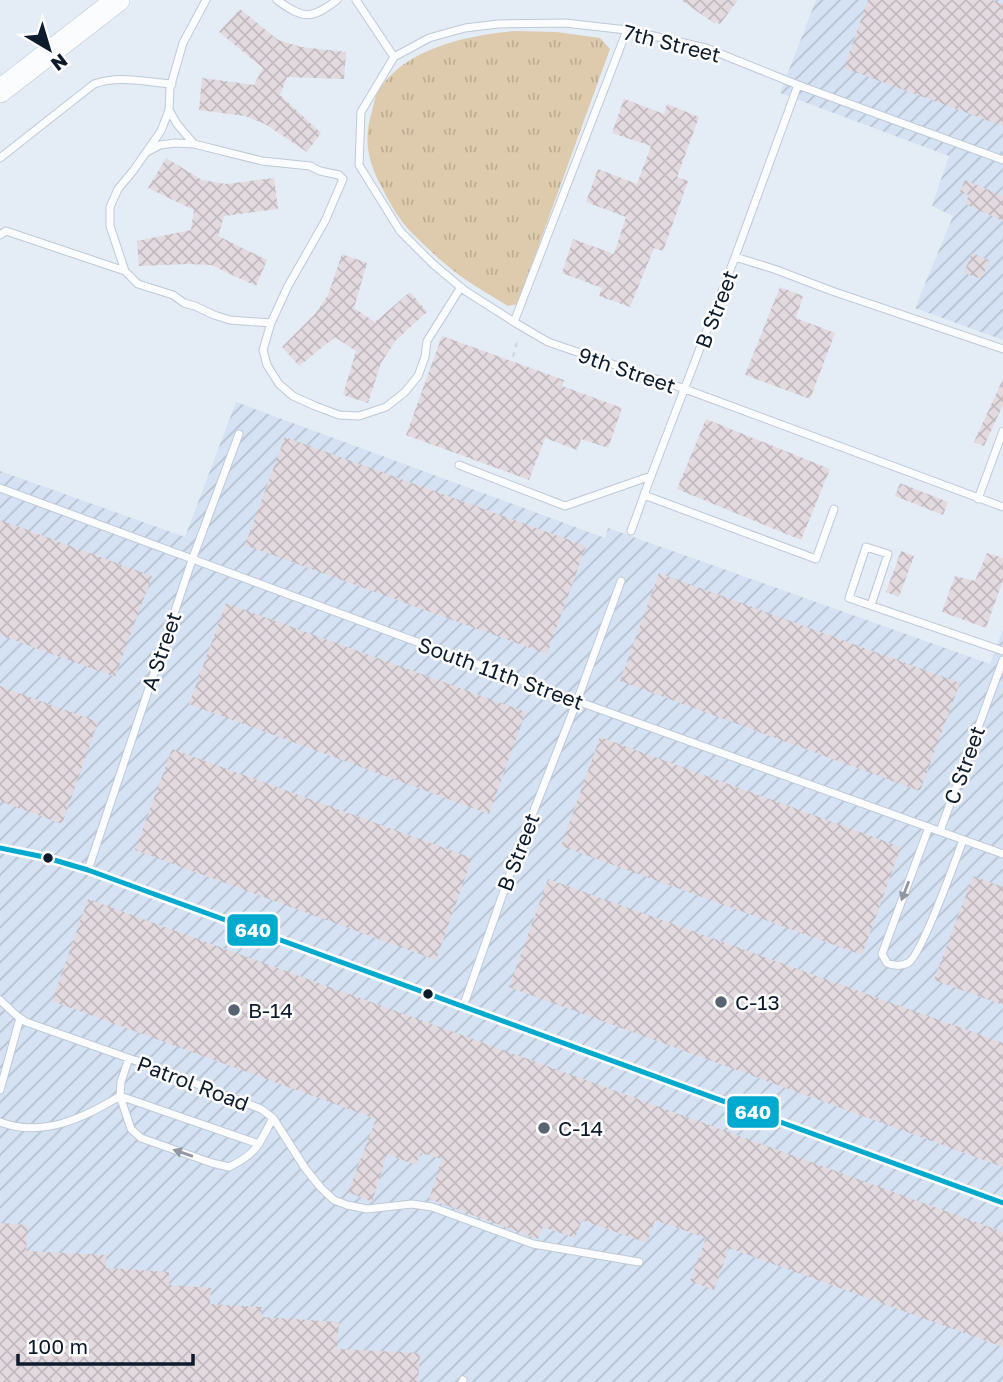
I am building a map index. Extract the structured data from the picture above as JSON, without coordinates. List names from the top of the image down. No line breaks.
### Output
{"streets":{"lane":["7th Street","B Street","9th Street","A Street","South 11th Street","C Street","Patrol Road"]},"crossings":[["7th Street","B Street"],["7th Street","9th Street"],["B Street","9th Street"],["B Street","South 11th Street"],["A Street","South 11th Street"],["South 11th Street","C Street"]],"places":["C-13","B-14","C-14"],"lines":["transit line 640"],"scale_bar":"100 m","north":"bottom right"}
